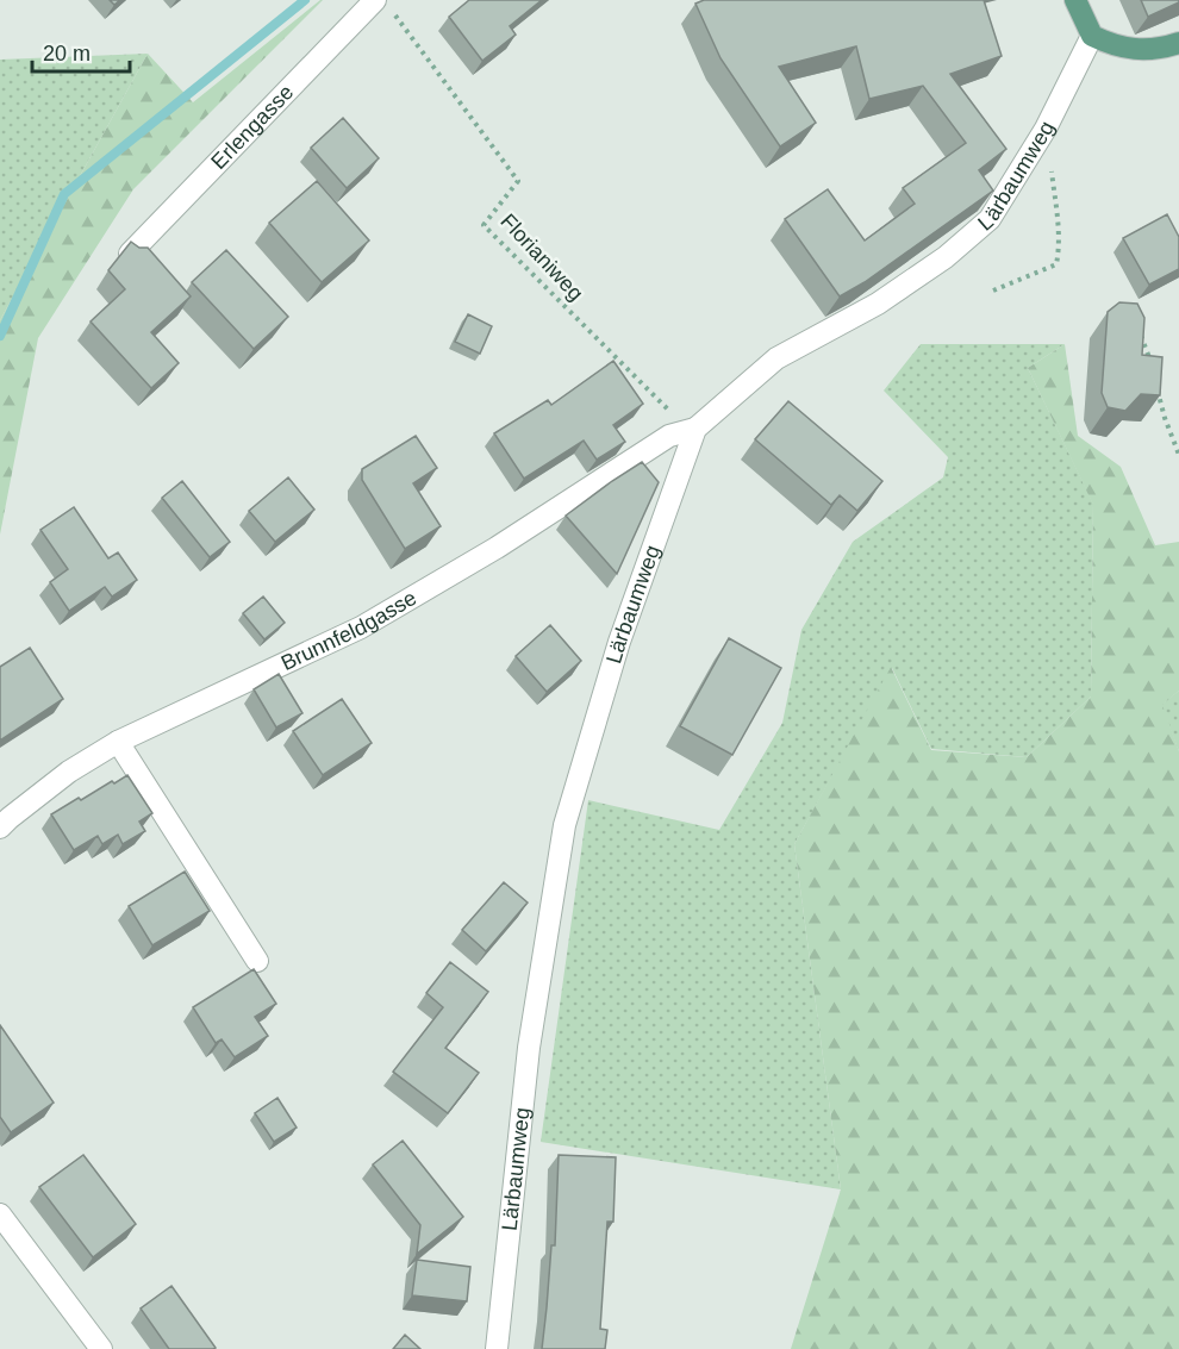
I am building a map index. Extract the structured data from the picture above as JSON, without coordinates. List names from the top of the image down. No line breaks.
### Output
{"streets":{"street":["Erlengasse","Lärbaumweg","Brunnfeldgasse"],"path":["Florianiweg"]},"crossings":[["Erlengasse","Florianiweg"],["Lärbaumweg","Brunnfeldgasse"]],"scale_bar":"20 m"}
